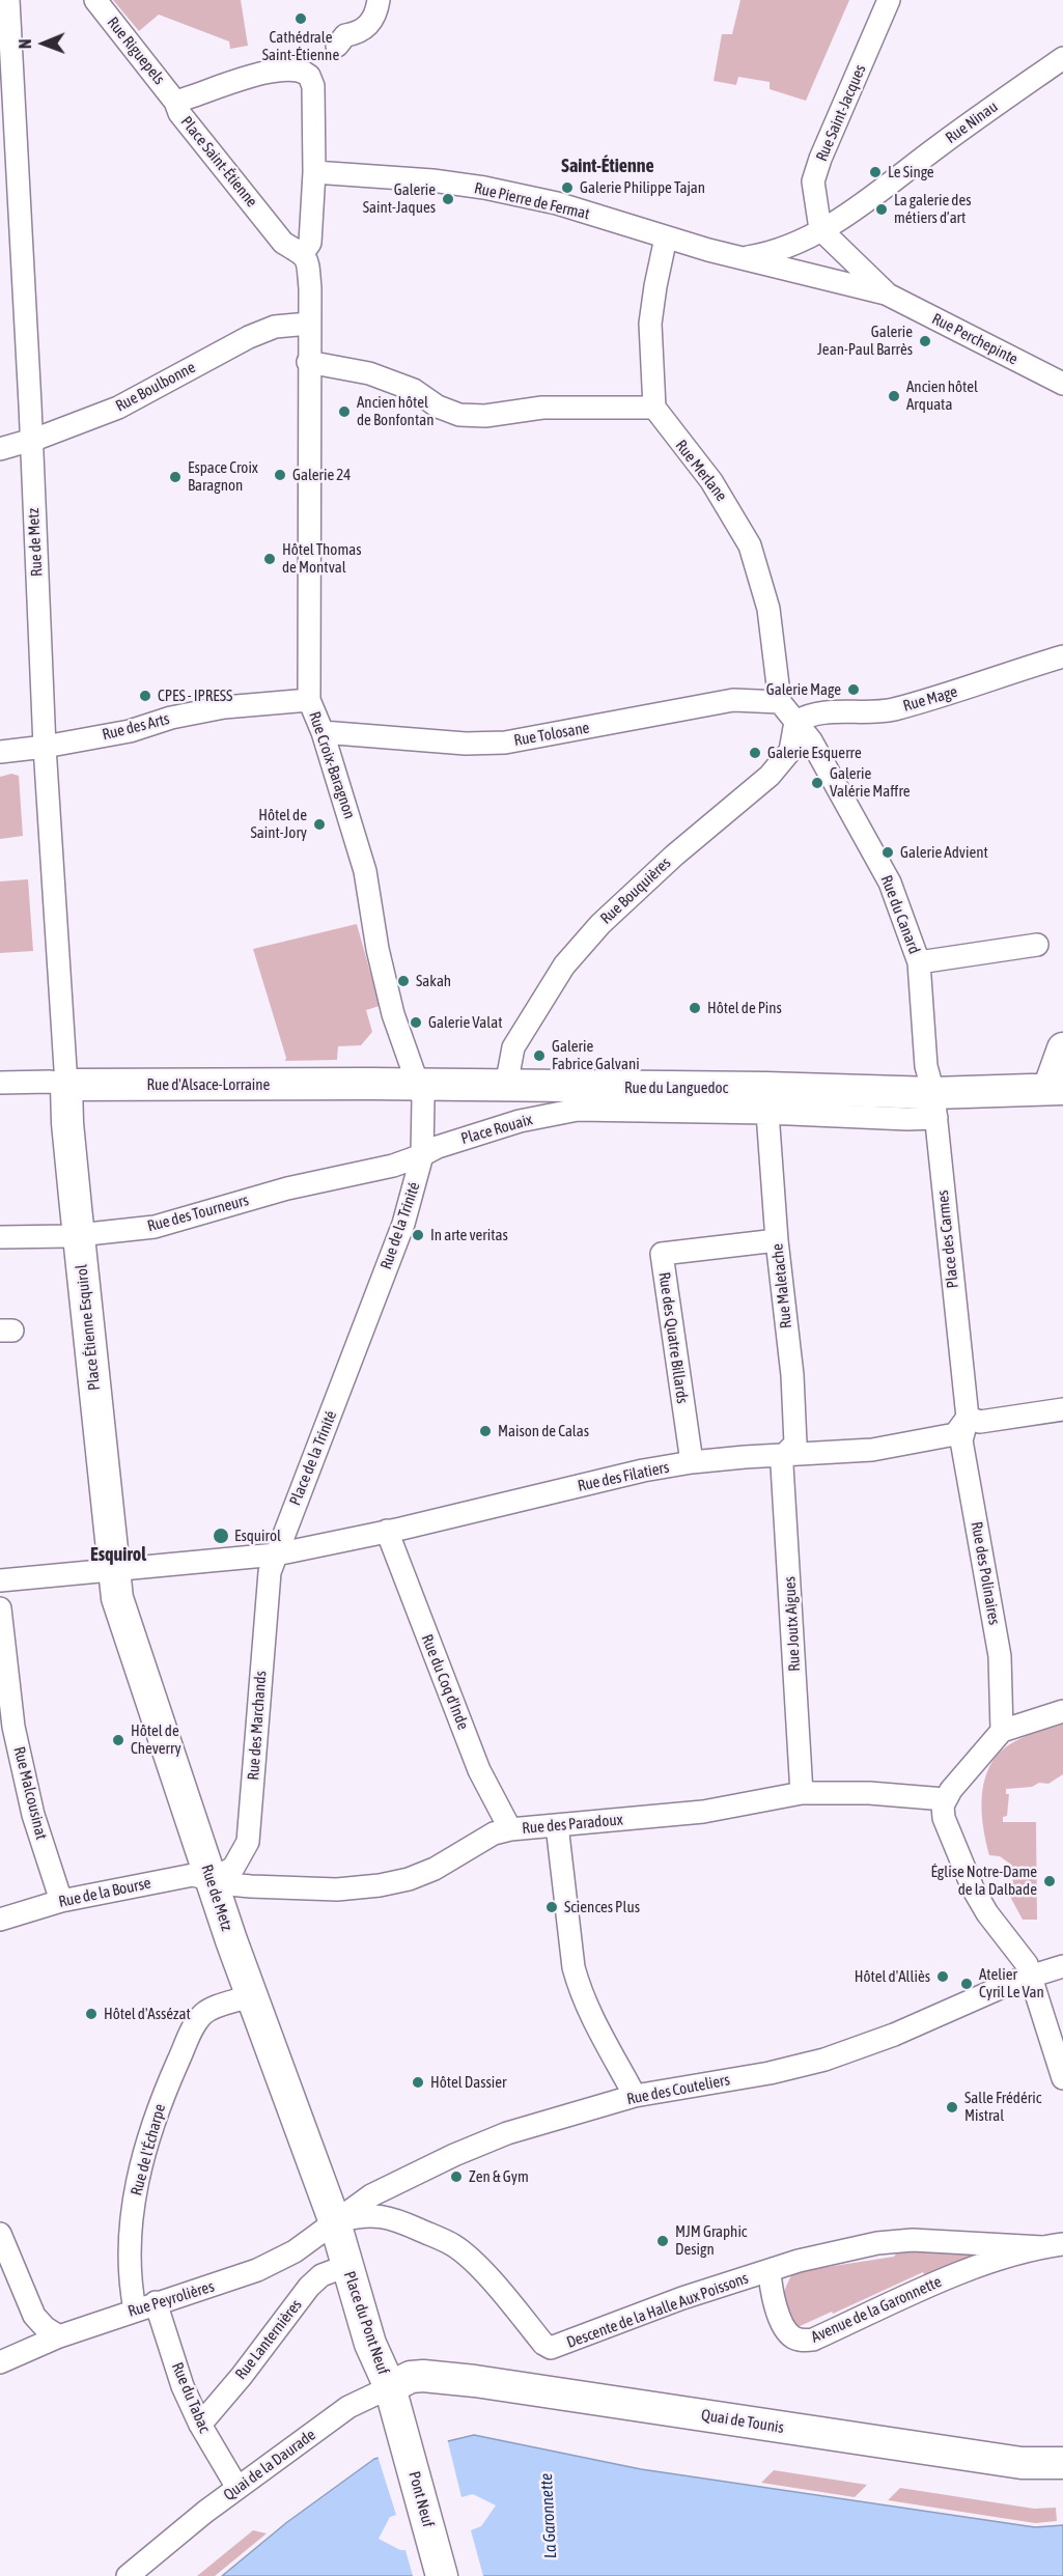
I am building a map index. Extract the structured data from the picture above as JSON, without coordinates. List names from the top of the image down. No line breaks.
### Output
{"streets":{"street":["Rue Riguepels","Rue Saint-Jacques","Rue Ninau","Place Saint-Étienne","Rue Pierre de Fermat","Rue Perchepinte","Rue Boulbonne","Rue Merlane","Rue de Metz","Rue Mage","Rue des Arts","Rue Tolosane","Rue Croix-Baragnon","Rue Bouquières","Rue du Canard","Rue d'Alsace-Lorraine","Rue du Languedoc","Place Rouaix","Rue des Tourneurs","Rue de la Trinité","Place des Carmes","Rue Maletache","Place Étienne Esquirol","Rue des Quatre Billards","Place de la Trinité","Rue des Filatiers","Rue des Polinaires","Rue Joutx Aigues","Rue du Coq d'Inde","Rue des Marchands","Rue Malcousinat","Rue des Paradoux","Rue de la Bourse","Rue des Couteliers","Rue de l'Écharpe","Rue Peyrolières","Avenue de la Garonnette","Descente de la Halle Aux Poissons","Place du Pont Neuf","Rue Lanternières","Rue du Tabac","Quai de Tounis","Quai de la Daurade","Pont Neuf"]},"crossings":[["Rue Riguepels","Place Saint-Étienne"],["Rue Saint-Jacques","Rue Ninau"],["Rue Ninau","Rue Pierre de Fermat"],["Place Saint-Étienne","Rue Pierre de Fermat"],["Place Saint-Étienne","Rue Boulbonne"],["Place Saint-Étienne","Rue Croix-Baragnon"],["Rue Pierre de Fermat","Rue Perchepinte"],["Rue Boulbonne","Rue de Metz"],["Rue Merlane","Rue Tolosane"],["Rue Merlane","Rue du Canard"],["Rue de Metz","Rue des Arts"],["Rue de Metz","Rue d'Alsace-Lorraine"],["Rue de Metz","Place Étienne Esquirol"],["Rue de Metz","Rue des Filatiers"],["Rue de Metz","Rue des Marchands"],["Rue de Metz","Rue des Paradoux"],["Rue de Metz","Rue de la Bourse"],["Rue de Metz","Rue des Couteliers"],["Rue de Metz","Rue de l'Écharpe"],["Rue de Metz","Rue Peyrolières"],["Rue de Metz","Descente de la Halle Aux Poissons"],["Rue de Metz","Place du Pont Neuf"],["Rue Mage","Rue Bouquières"],["Rue Mage","Rue du Canard"],["Rue des Arts","Rue Croix-Baragnon"],["Rue Tolosane","Rue Croix-Baragnon"],["Rue Tolosane","Rue du Canard"],["Rue Croix-Baragnon","Rue d'Alsace-Lorraine"],["Rue Croix-Baragnon","Rue du Languedoc"],["Rue Croix-Baragnon","Rue de la Trinité"],["Rue Bouquières","Rue du Canard"],["Rue Bouquières","Rue du Languedoc"],["Rue du Canard","Rue du Languedoc"],["Rue du Canard","Place des Carmes"],["Rue d'Alsace-Lorraine","Rue du Languedoc"],["Rue d'Alsace-Lorraine","Rue de la Trinité"],["Rue d'Alsace-Lorraine","Place Étienne Esquirol"],["Rue du Languedoc","Place Rouaix"],["Rue du Languedoc","Rue de la Trinité"],["Rue du Languedoc","Place des Carmes"],["Rue du Languedoc","Rue Maletache"],["Place Rouaix","Rue des Tourneurs"],["Place Rouaix","Rue de la Trinité"],["Rue des Tourneurs","Place Étienne Esquirol"],["Rue de la Trinité","Place de la Trinité"],["Place des Carmes","Rue des Filatiers"],["Place des Carmes","Rue des Polinaires"],["Rue Maletache","Rue des Quatre Billards"],["Rue Maletache","Rue des Filatiers"],["Rue Maletache","Rue Joutx Aigues"],["Place Étienne Esquirol","Rue des Filatiers"],["Rue des Quatre Billards","Rue des Filatiers"],["Place de la Trinité","Rue des Filatiers"],["Place de la Trinité","Rue des Marchands"],["Rue des Filatiers","Rue des Polinaires"],["Rue des Filatiers","Rue Joutx Aigues"],["Rue des Filatiers","Rue du Coq d'Inde"],["Rue des Filatiers","Rue des Marchands"],["Rue Joutx Aigues","Rue des Paradoux"],["Rue du Coq d'Inde","Rue des Paradoux"],["Rue des Marchands","Rue des Paradoux"],["Rue des Marchands","Rue de la Bourse"],["Rue Malcousinat","Rue de la Bourse"],["Rue des Paradoux","Rue de la Bourse"],["Rue des Couteliers","Rue Peyrolières"],["Rue des Couteliers","Descente de la Halle Aux Poissons"],["Rue des Couteliers","Place du Pont Neuf"],["Rue de l'Écharpe","Rue Peyrolières"],["Rue Peyrolières","Descente de la Halle Aux Poissons"],["Rue Peyrolières","Place du Pont Neuf"],["Rue Peyrolières","Rue du Tabac"],["Avenue de la Garonnette","Descente de la Halle Aux Poissons"],["Descente de la Halle Aux Poissons","Place du Pont Neuf"],["Place du Pont Neuf","Rue Lanternières"],["Place du Pont Neuf","Quai de la Daurade"],["Place du Pont Neuf","Pont Neuf"],["Rue Lanternières","Rue du Tabac"],["Rue du Tabac","Quai de la Daurade"],["Quai de Tounis","Quai de la Daurade"]],"districts":["Saint-Étienne","Esquirol"],"water":["La Garonnette"],"places":["Cathédrale Saint-Étienne","Le Singe","Galerie Philippe Tajan","Galerie Saint-Jaques","La galerie des métiers d’art","Galerie Jean-Paul Barrès","Ancien hôtel Arquata","Ancien hôtel de Bonfontan","Galerie 24","Espace Croix Baragnon","Hôtel Thomas de Montval","Galerie Mage","CPES - IPRESS","Galerie Esquerre","Galerie Valérie Maffre","Hôtel de Saint-Jory","Galerie Advient","Sakah","Hôtel de Pins","Galerie Valat","Galerie Fabrice Galvani","In arte veritas","Maison de Calas","Esquirol","Hôtel de Cheverry","Église Notre-Dame de la Dalbade","Sciences Plus","Hôtel d'Alliès","Atelier Cyril Le Van","Hôtel d'Assézat","Hôtel Dassier","Salle Frédéric Mistral","Zen & Gym","MJM Graphic Design"],"north":"left"}
